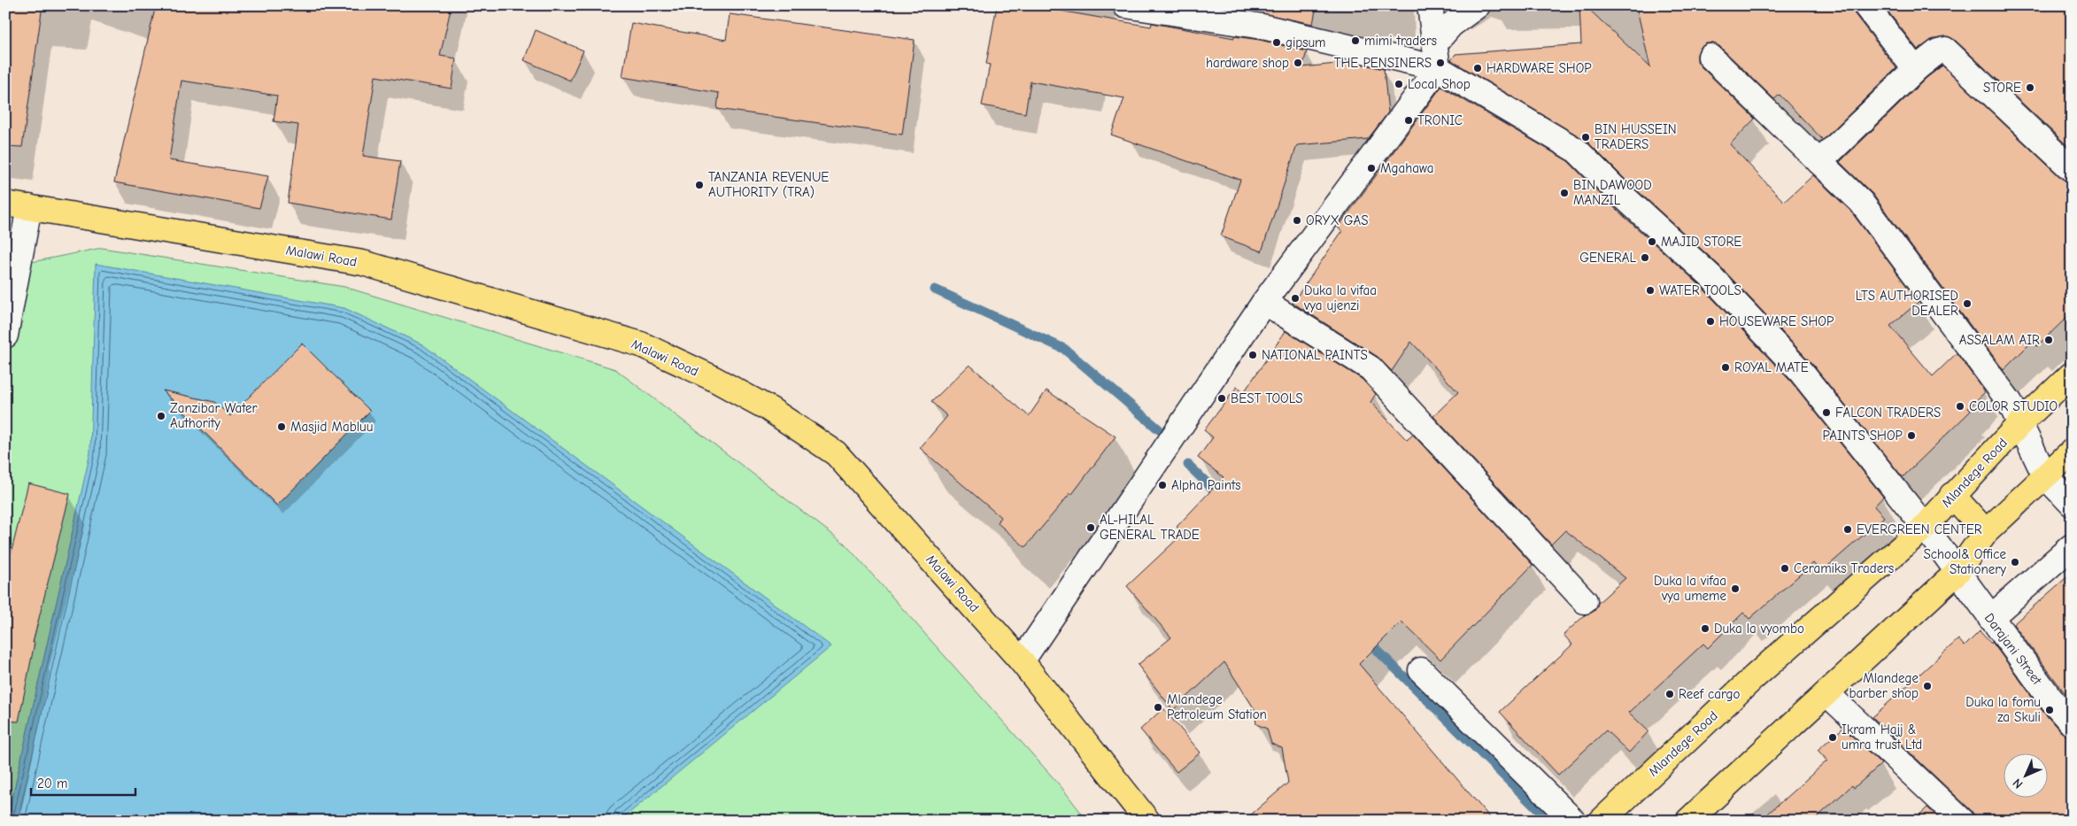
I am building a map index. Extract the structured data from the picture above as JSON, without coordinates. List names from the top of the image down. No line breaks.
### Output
{"streets":{"main road":["Malawi Road","Mlandege Road"],"street":["Darajani Street"]},"crossings":[["Mlandege Road","Darajani Street"]],"places":["mimi traders","gipsum","hardware shop","THE PENSINERS","HARDWARE SHOP","Local Shop","STORE","TRONIC","BIN HUSSEIN TRADERS","Mgahawa","TANZANIA REVENUE AUTHORITY (TRA)","BIN DAWOOD MANZIL","ORYX GAS","MAJID STORE","GENERAL","WATER TOOLS","Duka la vifaa vya ujenzi","LTS AUTHORISED DEALER","HOUSEWARE SHOP","ASSALAM AIR","NATIONAL PAINTS","ROYAL MATE","BEST TOOLS","COLOR STUDIO","FALCON TRADERS","Zanzibar Water Authority","Masjid Mabluu","PAINTS SHOP","Alpha Paints","AL-HILAL GENERAL TRADE","EVERGREEN CENTER","School& Office Stationery","Ceramiks Traders","Duka la vifaa vya umeme","Duka la vyombo","Mlandege barber shop","Reef cargo","Mlandege Petroleum Station","Duka la fomu za Skuli","Ikram Hajj & umra trust Ltd"],"scale_bar":"20 m","north":"bottom left"}
